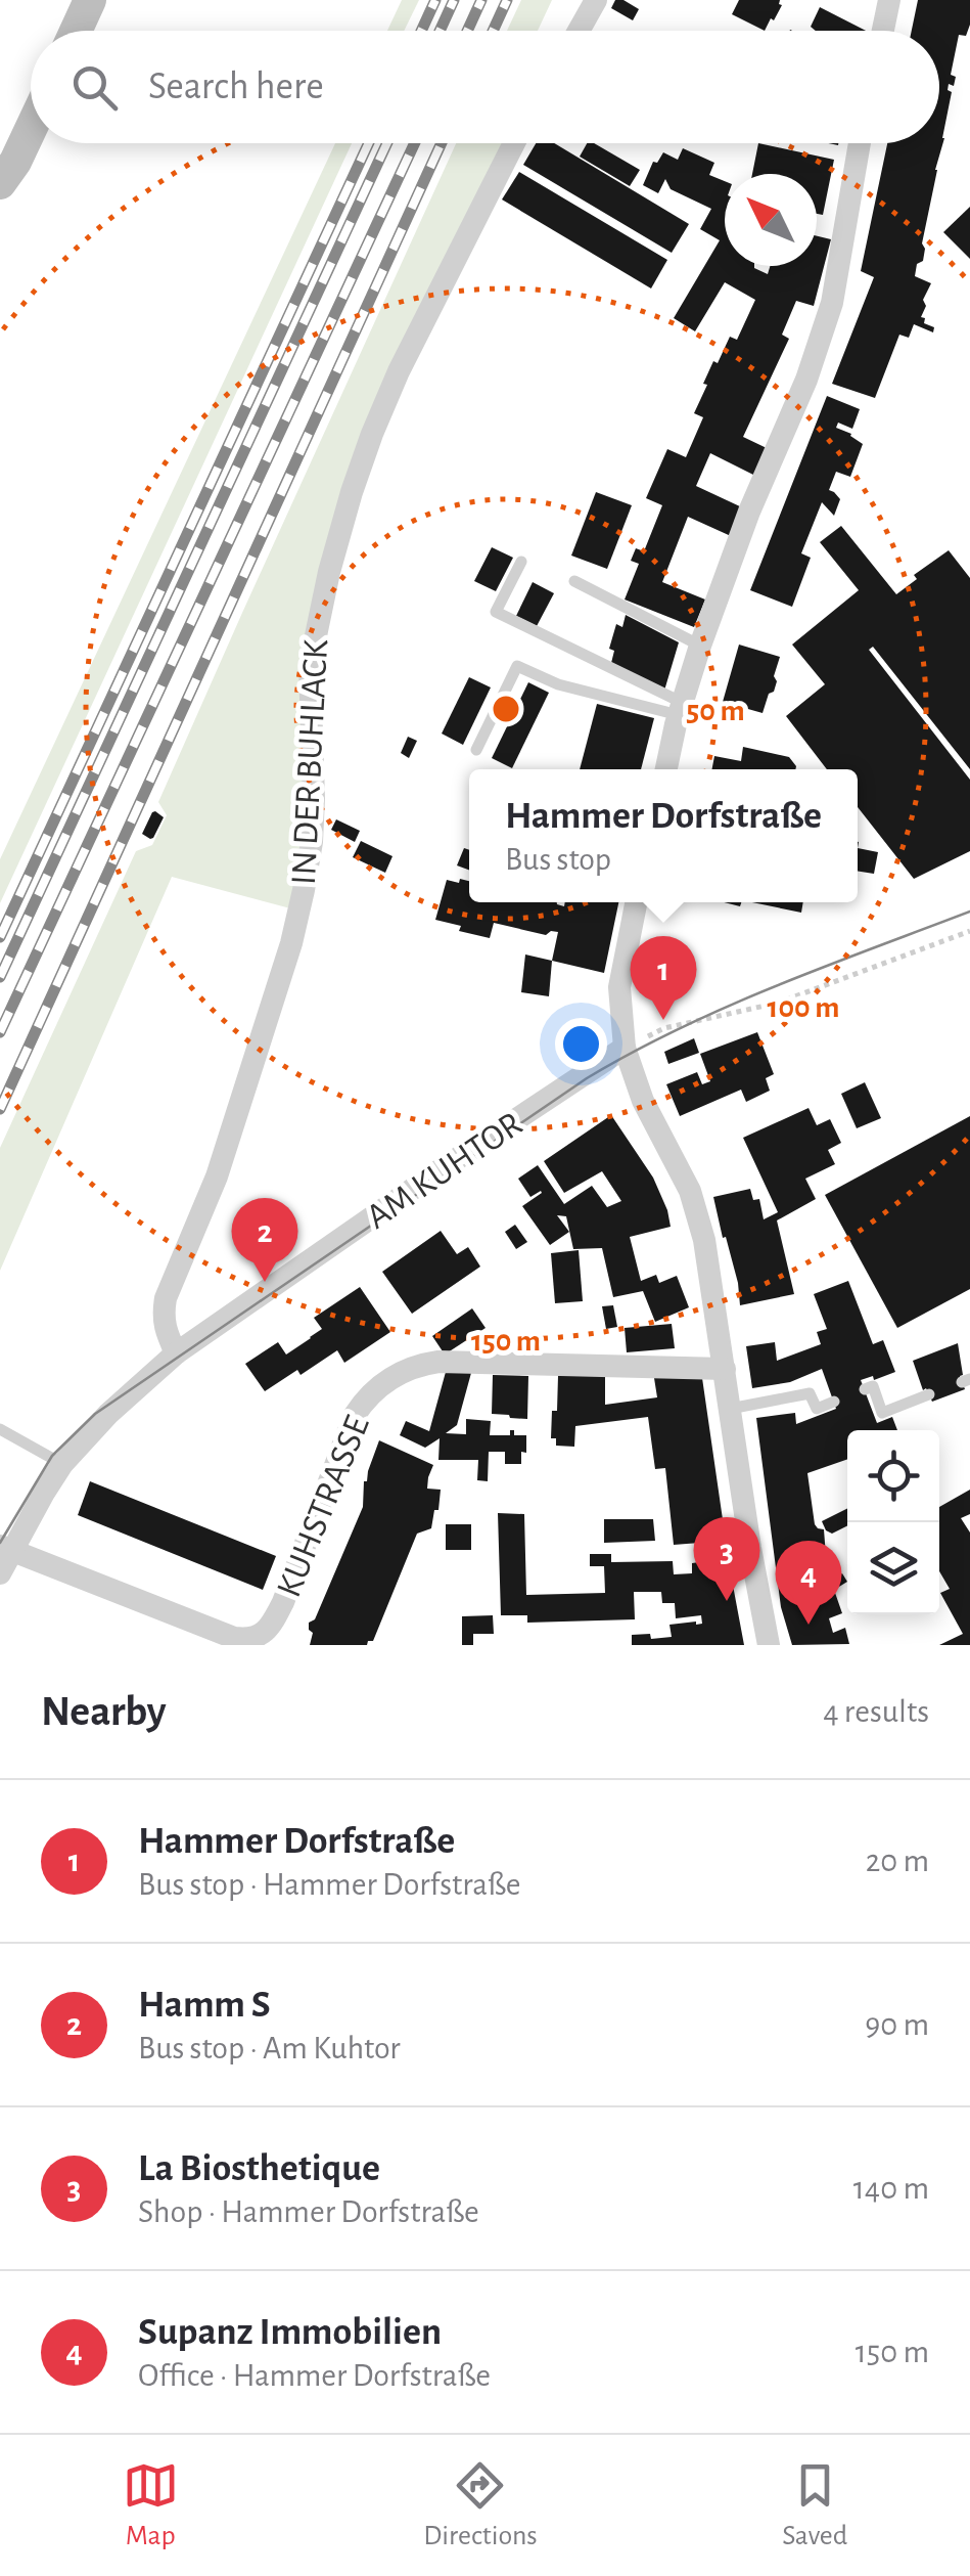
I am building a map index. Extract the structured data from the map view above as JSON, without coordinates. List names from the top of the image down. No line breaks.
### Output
{"streets":{"street":["IN DER BUHLACK","AM KUHTOR","KUHSTRASSE"]},"crossings":[["IN DER BUHLACK","AM KUHTOR"],["AM KUHTOR","KUHSTRASSE"]],"north":"top left","page":{"search":"Search here","popup":["Hammer Dorfstraße","Bus stop"],"pins":["1","2","3","4"],"heading":["Nearby","4 results"],"list":[{"mark":"1","name":"Hammer Dorfstraße","note":"Bus stop · Hammer Dorfstraße","value":"20 m"},{"mark":"2","name":"Hamm S","note":"Bus stop · Am Kuhtor","value":"90 m"},{"mark":"3","name":"La Biosthetique","note":"Shop · Hammer Dorfstraße","value":"140 m"},{"mark":"4","name":"Supanz Immobilien","note":"Office · Hammer Dorfstraße","value":"150 m"}],"nav":["Map","Directions","Saved"]},"rings":["50 m","100 m","150 m"]}
